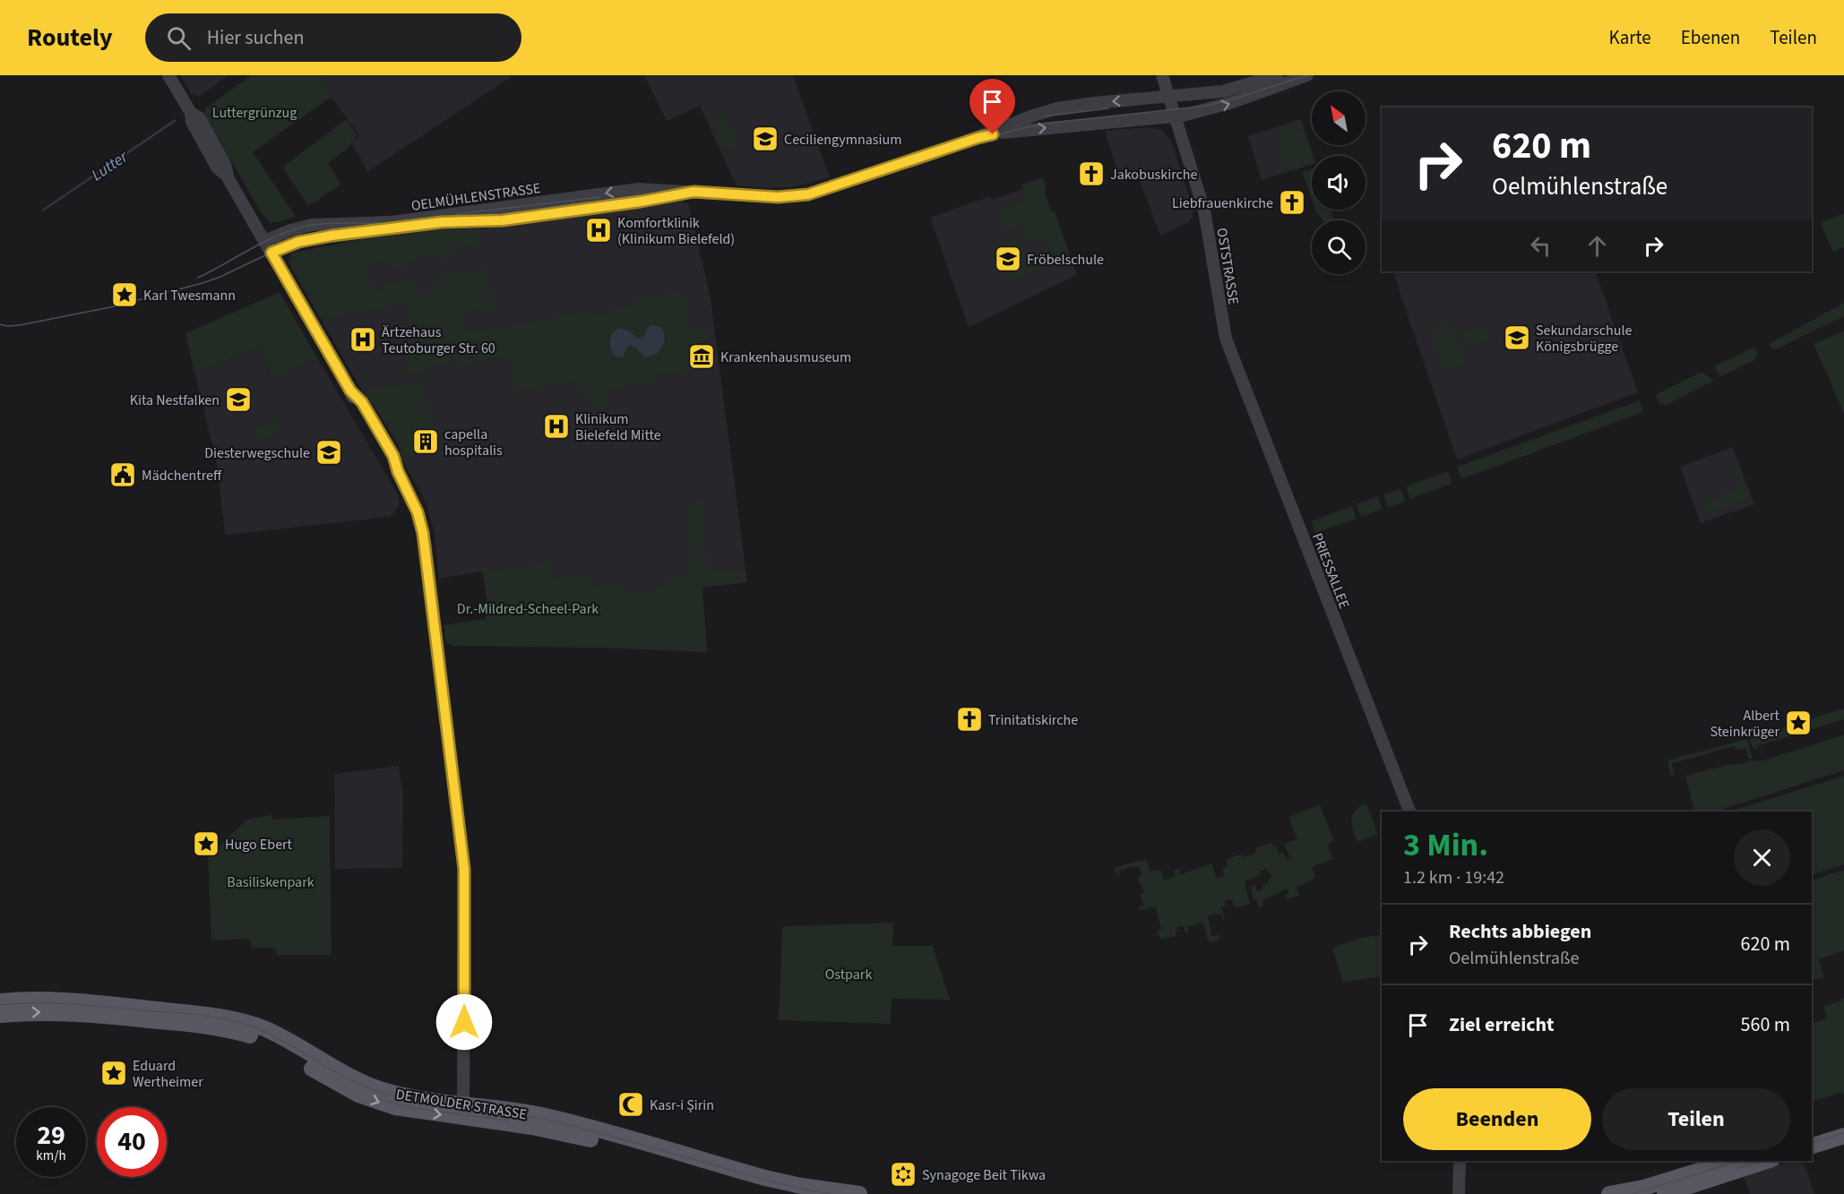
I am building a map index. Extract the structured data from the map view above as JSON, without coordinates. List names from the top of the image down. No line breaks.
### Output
{"streets":{"main road":["DETMOLDER STRASSE"],"street":["OELMÜHLENSTRASSE","OSTSTRASSE","PRIESSALLEE"]},"crossings":[["OELMÜHLENSTRASSE","OSTSTRASSE"],["OSTSTRASSE","PRIESSALLEE"]],"water":["Lutter"],"parks":["Luttergrünzug","Dr.-Mildred-Scheel-Park","Basiliskenpark","Ostpark"],"places":{"school or university":["Ceciliengymnasium","Fröbelschule","Sekundarschule Königsbrügge","Kita Nestfalken","Diesterwegschule"],"church":["Jakobuskirche","Liebfrauenkirche","Trinitatiskirche"],"hospital":["Komfortklinik (Klinikum Bielefeld)","Ärtzehaus Teutoburger Str. 60","Klinikum Bielefeld Mitte"],"place":["Karl Twesmann","Albert Steinkrüger","Hugo Ebert","Eduard Wertheimer"],"museum":["Krankenhausmuseum"],"building":["capella hospitalis"],"public building":["Mädchentreff"],"mosque":["Kasr-i Şirin"],"synagogue":["Synagoge Beit Tikwa"]},"north":"top left","page":{"header":"Routely","search":"Hier suchen","nav":["Karte","Ebenen","Teilen"],"turn":["620 m","Oelmühlenstraße"],"heading":["3 Min.","1.2 km · 19:42"],"list":[{"name":"Rechts abbiegen","note":"Oelmühlenstraße","value":"620 m"},{"name":"Ziel erreicht","value":"560 m"}],"buttons":["Beenden","Teilen"],"speed":"29 km/h","limit":"40"}}
